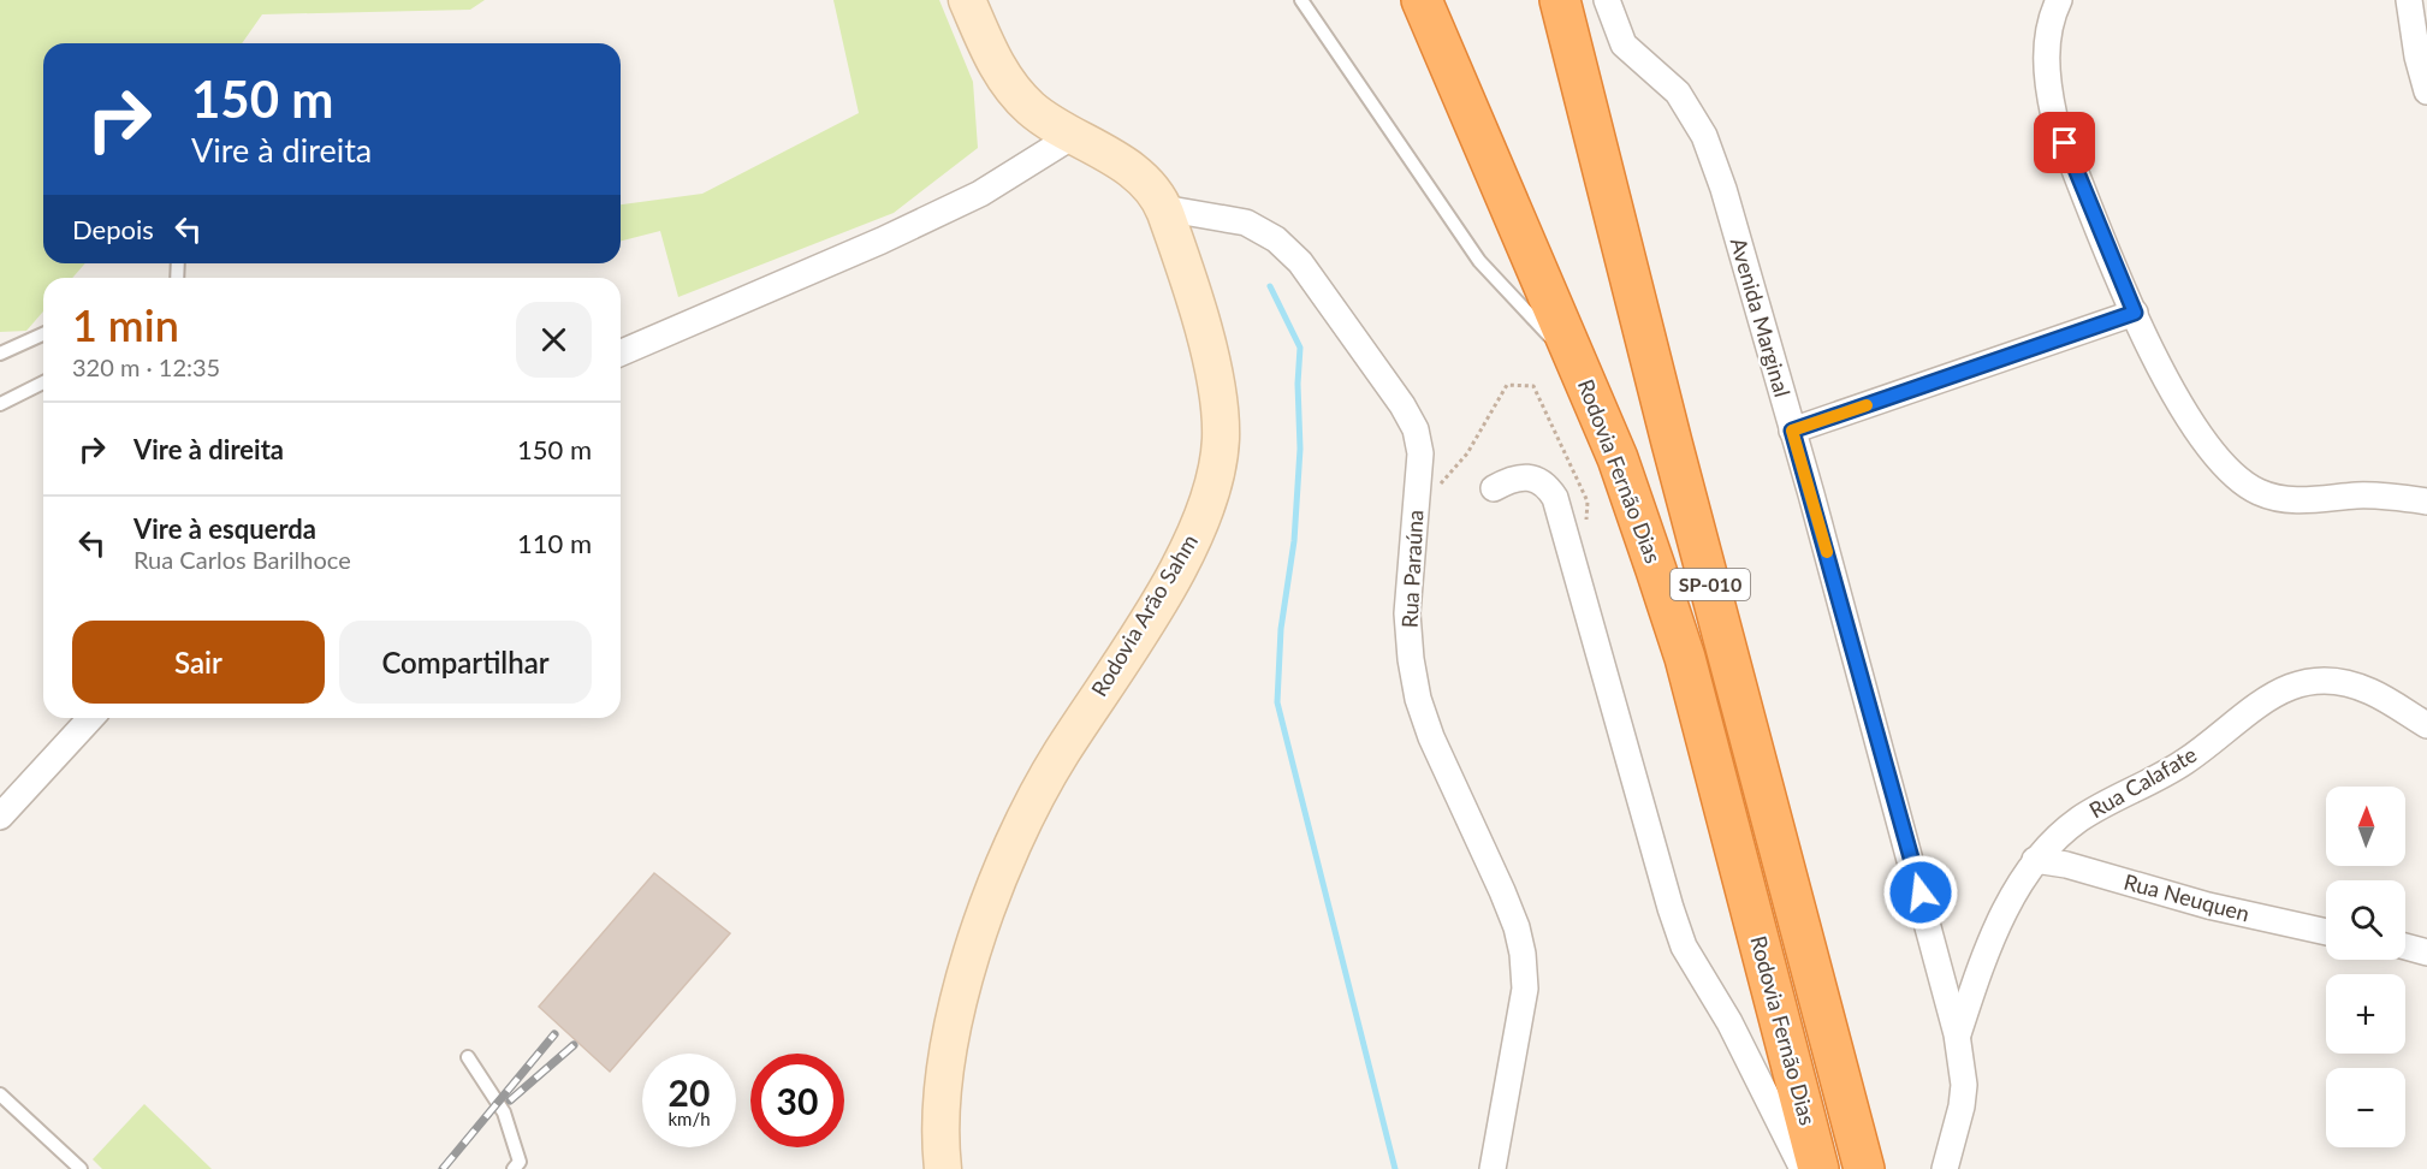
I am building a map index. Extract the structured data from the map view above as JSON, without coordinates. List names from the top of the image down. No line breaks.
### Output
{"streets":{"highway":["Rodovia Fernão Dias","SP-010"],"street":["Avenida Marginal","Rua Paraúna","Rodovia Arão Sahm","Rua Calafate","Rua Neuquen"]},"crossings":[["Avenida Marginal","Rua Calafate"],["Rua Paraúna","Rodovia Arão Sahm"],["Rua Calafate","Rua Neuquen"]],"north":"top","page":{"turn":["150 m","Vire à direita"],"then":"Depois","heading":["1 min","320 m · 12:35"],"list":[{"name":"Vire à direita","value":"150 m"},{"name":"Vire à esquerda","note":"Rua Carlos Barilhoce","value":"110 m"}],"buttons":["Sair","Compartilhar"],"map_buttons":["+","−"],"speed":"20 km/h","limit":"30"}}
